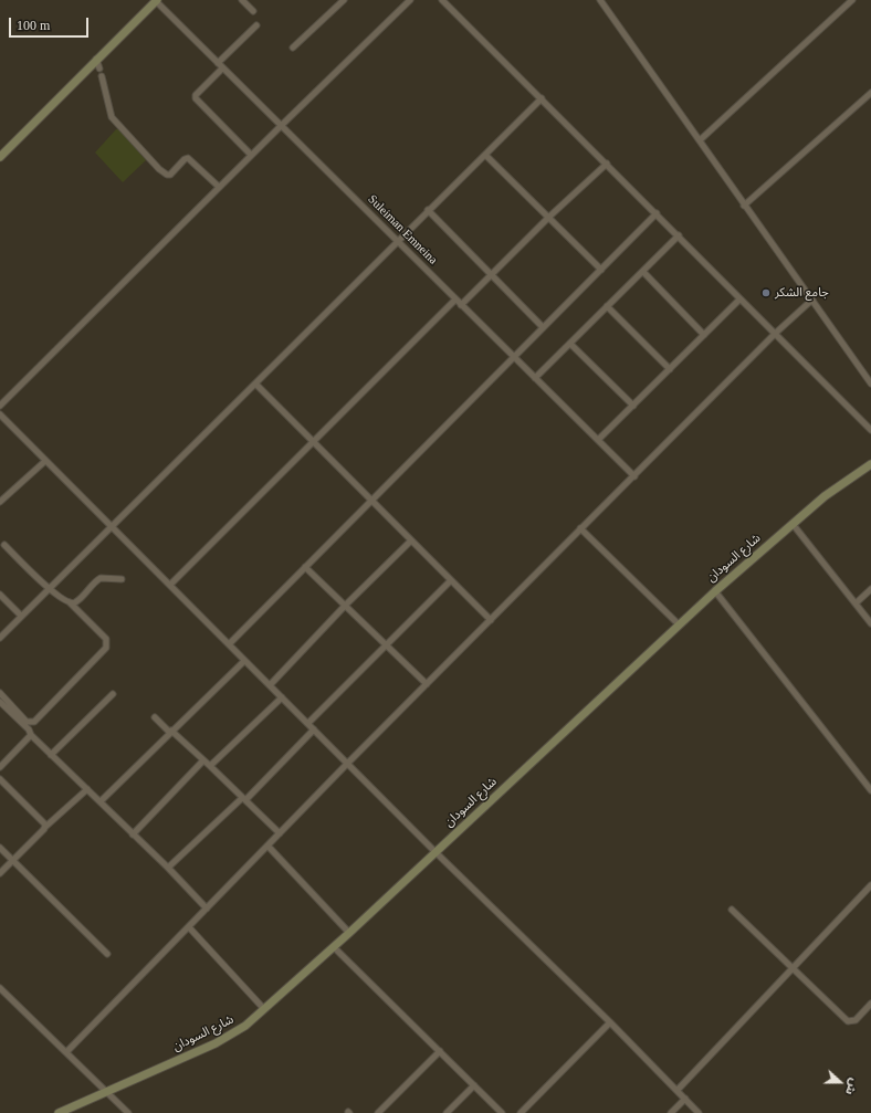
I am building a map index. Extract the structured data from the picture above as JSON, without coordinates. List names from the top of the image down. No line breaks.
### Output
{"streets":{"main road":["شارع السودان"],"street":["Suleiman Emneina"]},"places":["جامع الشكر"],"scale_bar":"100 m","north":"right"}
